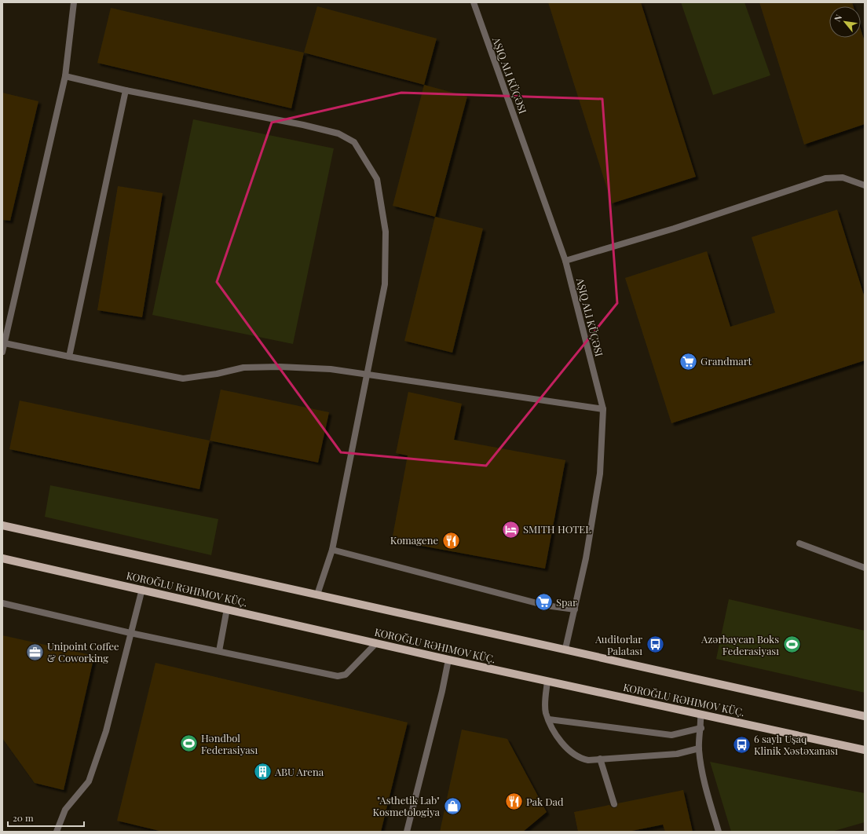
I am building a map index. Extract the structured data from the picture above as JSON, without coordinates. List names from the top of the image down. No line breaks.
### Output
{"streets":{"main road":["KOROĞLU RƏHIMOV KÜÇ."]},"places":{"supermarket":["Grandmart","Spar"],"hotel":["SMITH HOTEL"],"restaurant":["Komagene","Pak Dad"],"bus stop":["Auditorlar Palatası","6 saylı Uşaq Klinik Xəstəxanası"],"sports":["Azərbaycan Boks Federasiyası","Həndbol Federasiyası"],"office":["Unipoint Coffee & Coworking"],"building":["ABU Arena"],"shop":["\"Asthetik Lab\" Kosmetologiya"]},"scale_bar":"20 m","north":"top left"}
